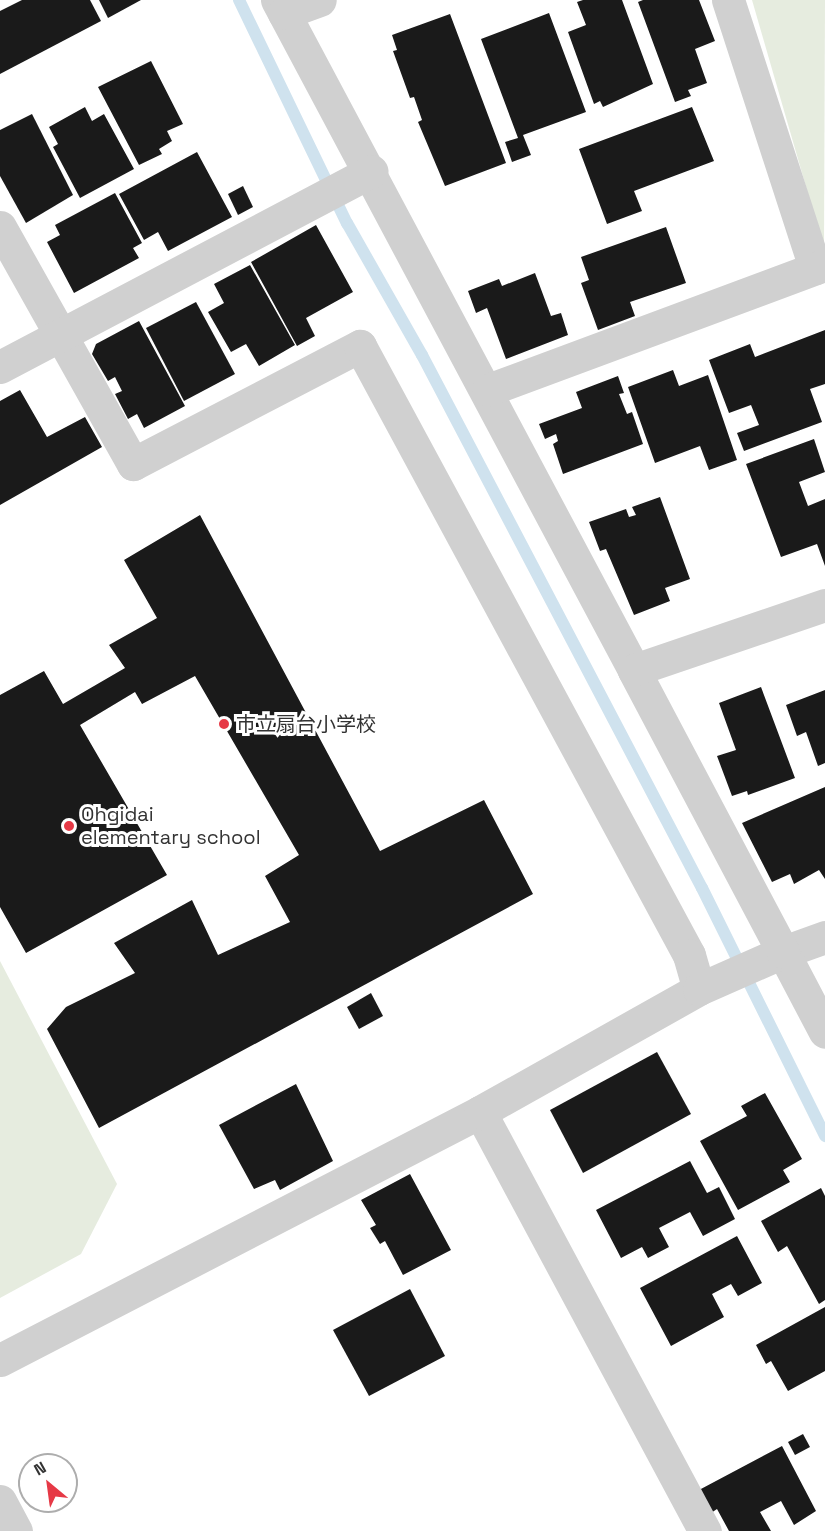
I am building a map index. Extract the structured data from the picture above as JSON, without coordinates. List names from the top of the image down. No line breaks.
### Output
{"places":["市立扇台小学校","Ohgidai elementary school"],"north":"top left"}
